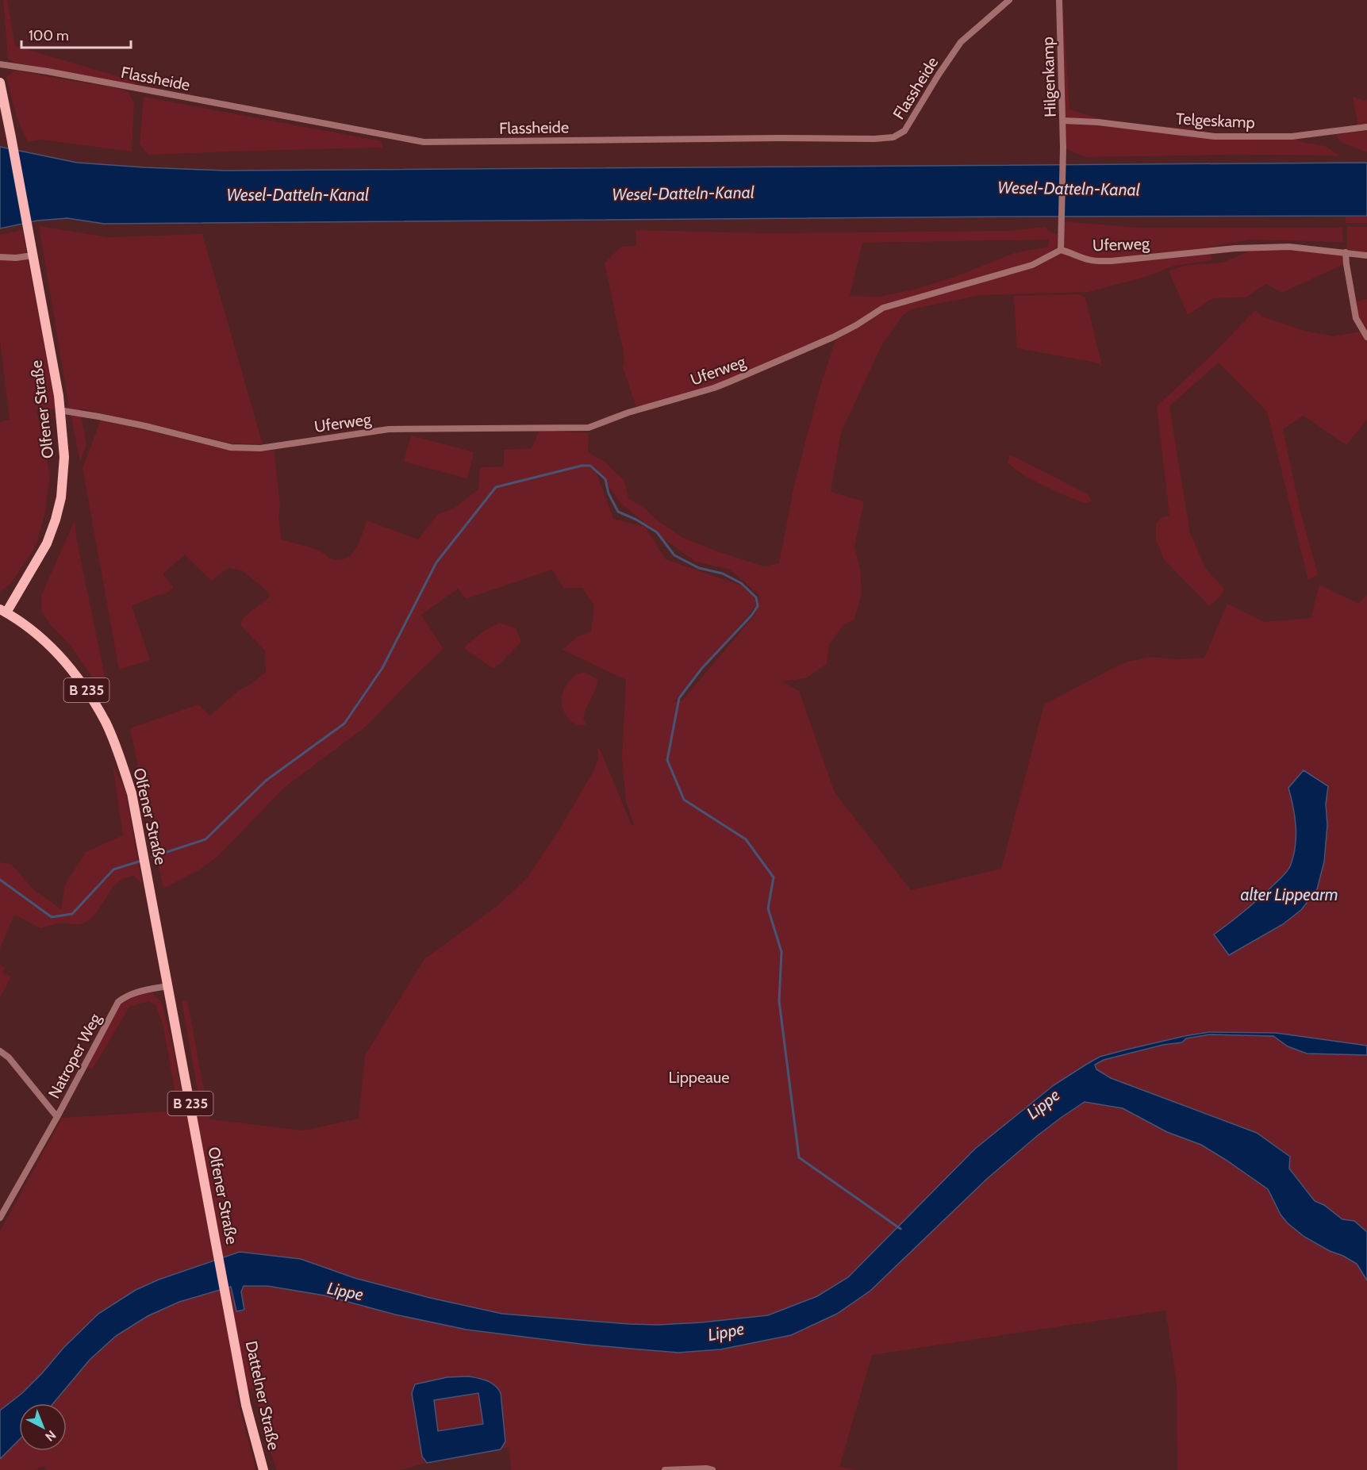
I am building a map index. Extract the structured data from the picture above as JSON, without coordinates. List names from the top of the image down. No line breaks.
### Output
{"streets":{"main road":["Olfener Straße","B 235","Dattelner Straße"],"street":["Hilgenkamp","Flassheide","Telgeskamp","Uferweg","Natroper Weg"]},"crossings":[["Hilgenkamp","Telgeskamp"],["Hilgenkamp","Uferweg"],["Uferweg","Olfener Straße"],["Olfener Straße","Natroper Weg"],["Olfener Straße","Dattelner Straße"]],"water":["Wesel-Datteln-Kanal","alter Lippearm","Lippe"],"parks":["Lippeaue"],"scale_bar":"100 m","north":"bottom right"}
